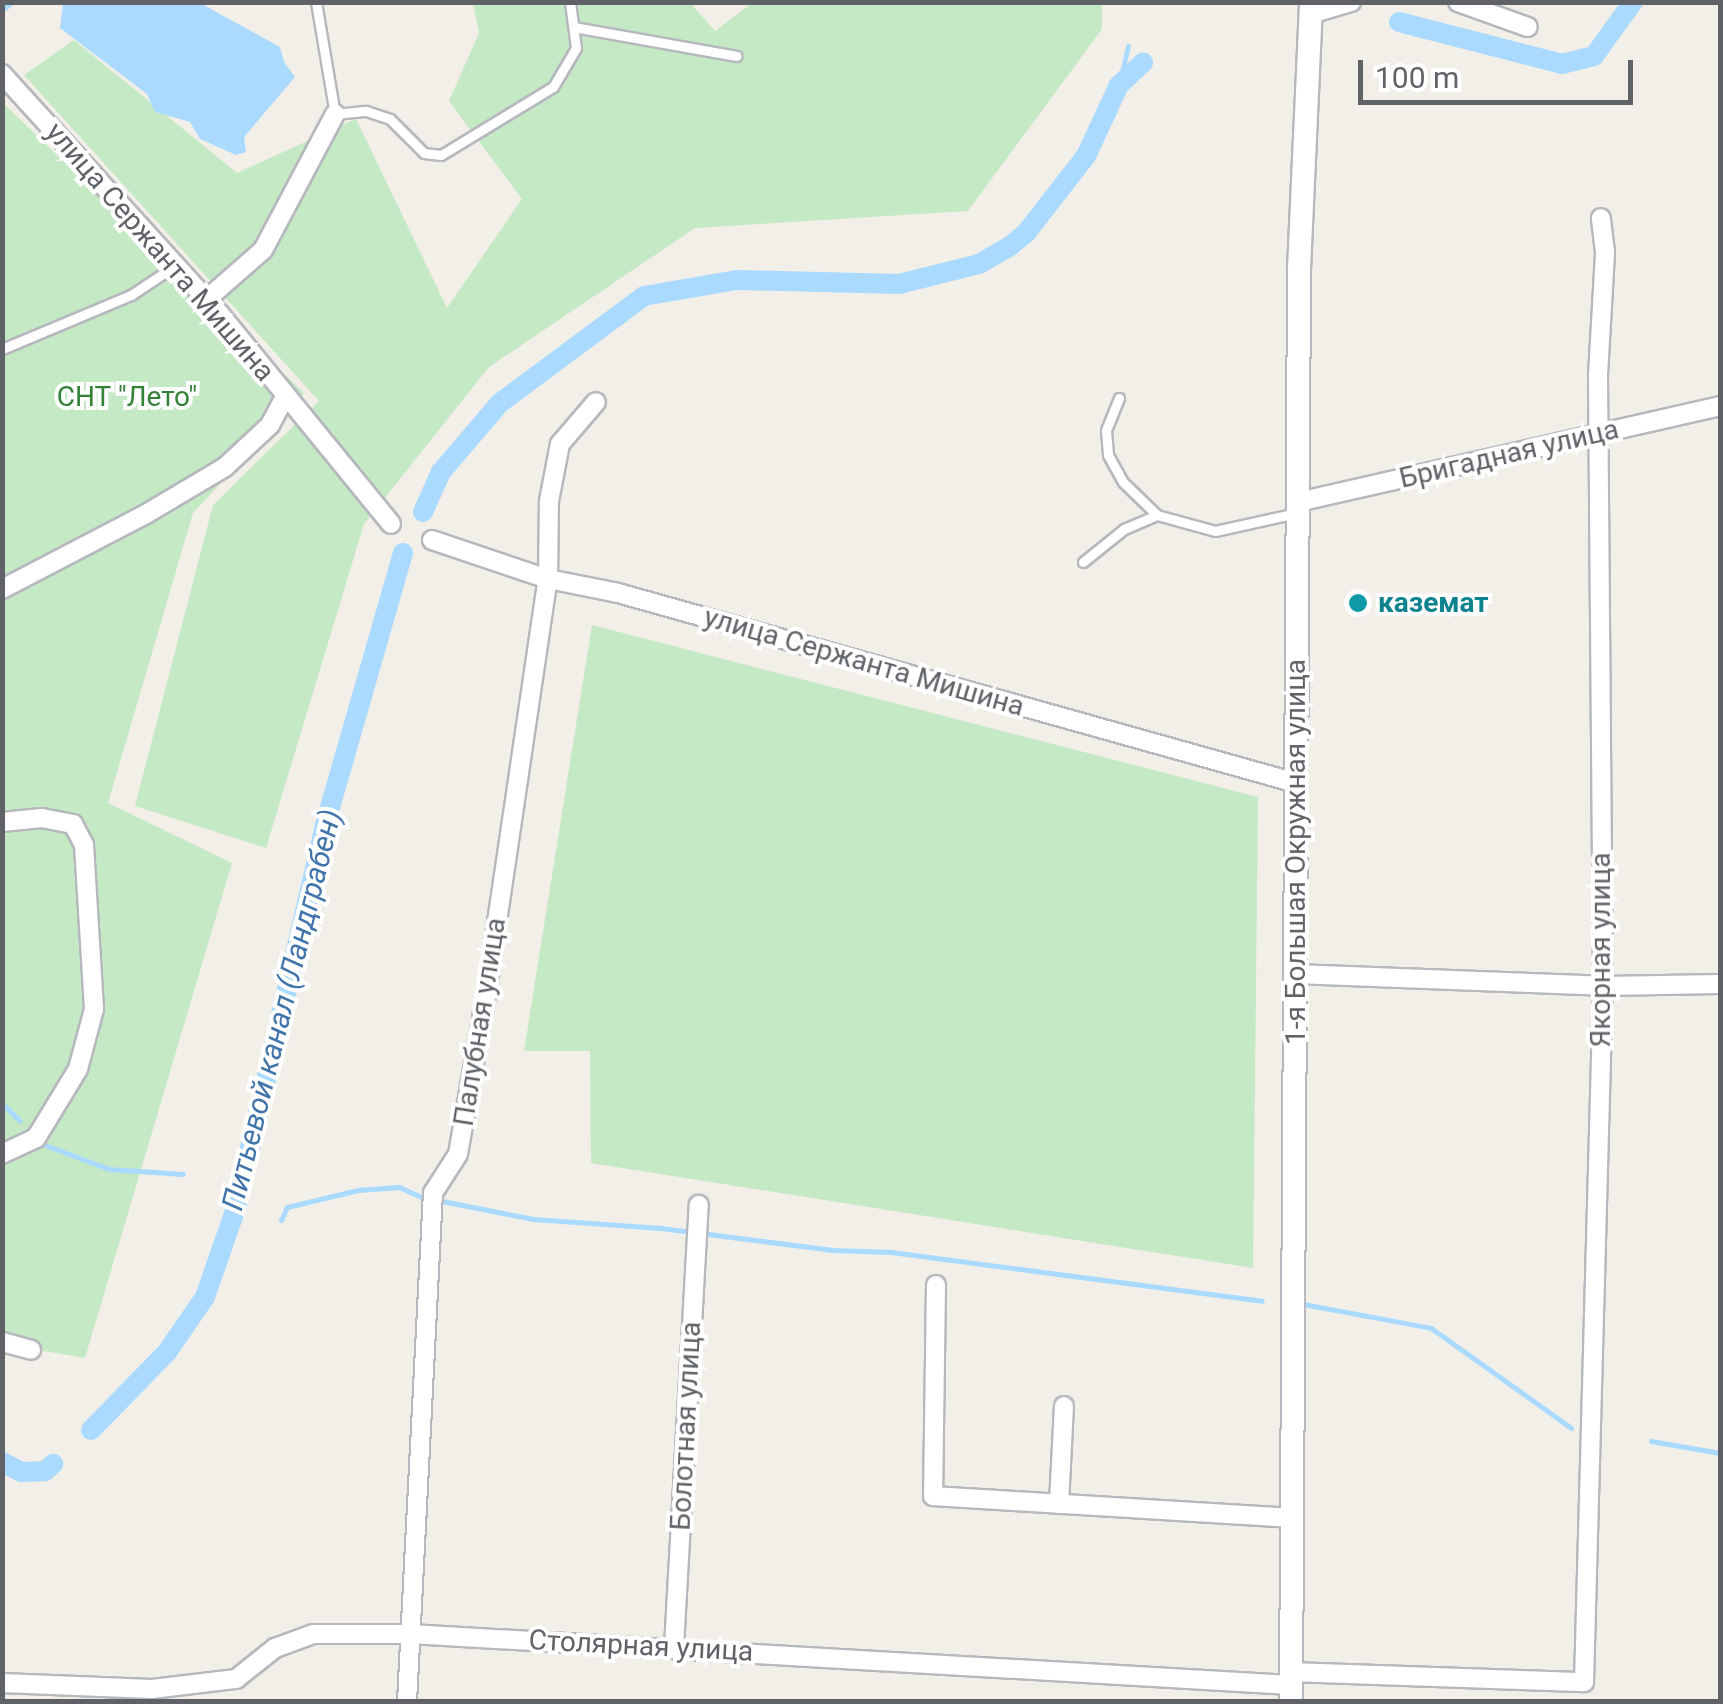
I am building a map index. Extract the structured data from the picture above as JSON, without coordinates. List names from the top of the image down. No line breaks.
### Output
{"streets":{"street":["улица Сержанта Мишина","Бригадная улица","1-я Большая Окружная улица","Якорная улица","Палубная улица","Болотная улица","Столярная улица"]},"crossings":[["улица Сержанта Мишина","1-я Большая Окружная улица"],["улица Сержанта Мишина","Палубная улица"],["Бригадная улица","1-я Большая Окружная улица"],["Бригадная улица","Якорная улица"],["1-я Большая Окружная улица","Столярная улица"],["Якорная улица","Столярная улица"],["Палубная улица","Столярная улица"],["Болотная улица","Столярная улица"]],"water":["Питьевой канал (Ландграбен)"],"parks":["СНТ \"Лето\""],"places":["каземат"],"scale_bar":"100 m"}
